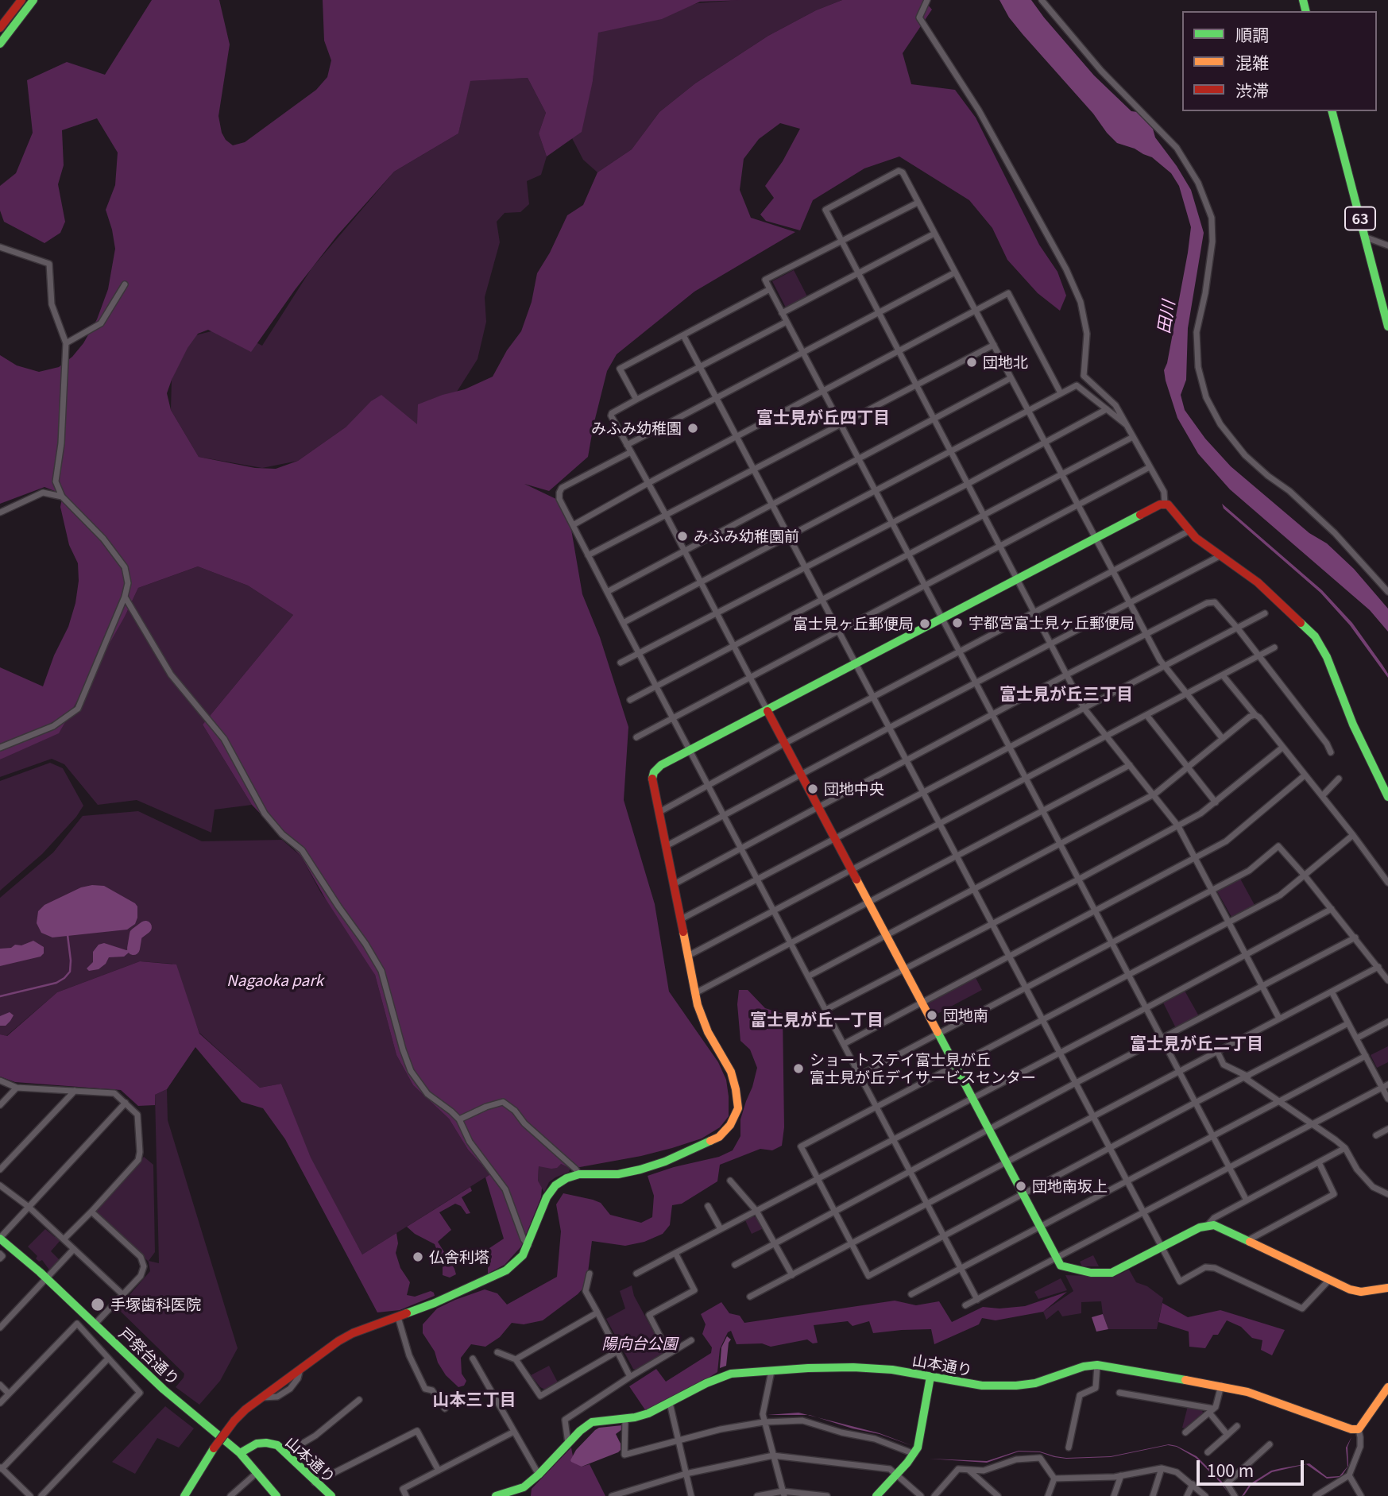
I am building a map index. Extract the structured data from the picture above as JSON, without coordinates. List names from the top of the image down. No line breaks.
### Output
{"streets":{"main road":["63","戸祭台通り","山本通り"]},"crossings":[["戸祭台通り","山本通り"]],"districts":["富士見が丘四丁目","富士見が丘三丁目","富士見が丘一丁目","富士見が丘二丁目","山本三丁目"],"water":["田川"],"parks":["Nagaoka park","陽向台公園"],"places":["団地北","みふみ幼稚園","みふみ幼稚園前","宇都宮富士見ヶ丘郵便局","富士見ヶ丘郵便局","団地中央","団地南","ショートステイ富士見が丘 富士見が丘デイサービスセンター","団地南坂上","仏舎利塔","手塚歯科医院"],"legend":["順調","混雑","渋滞"],"scale_bar":"100 m"}
